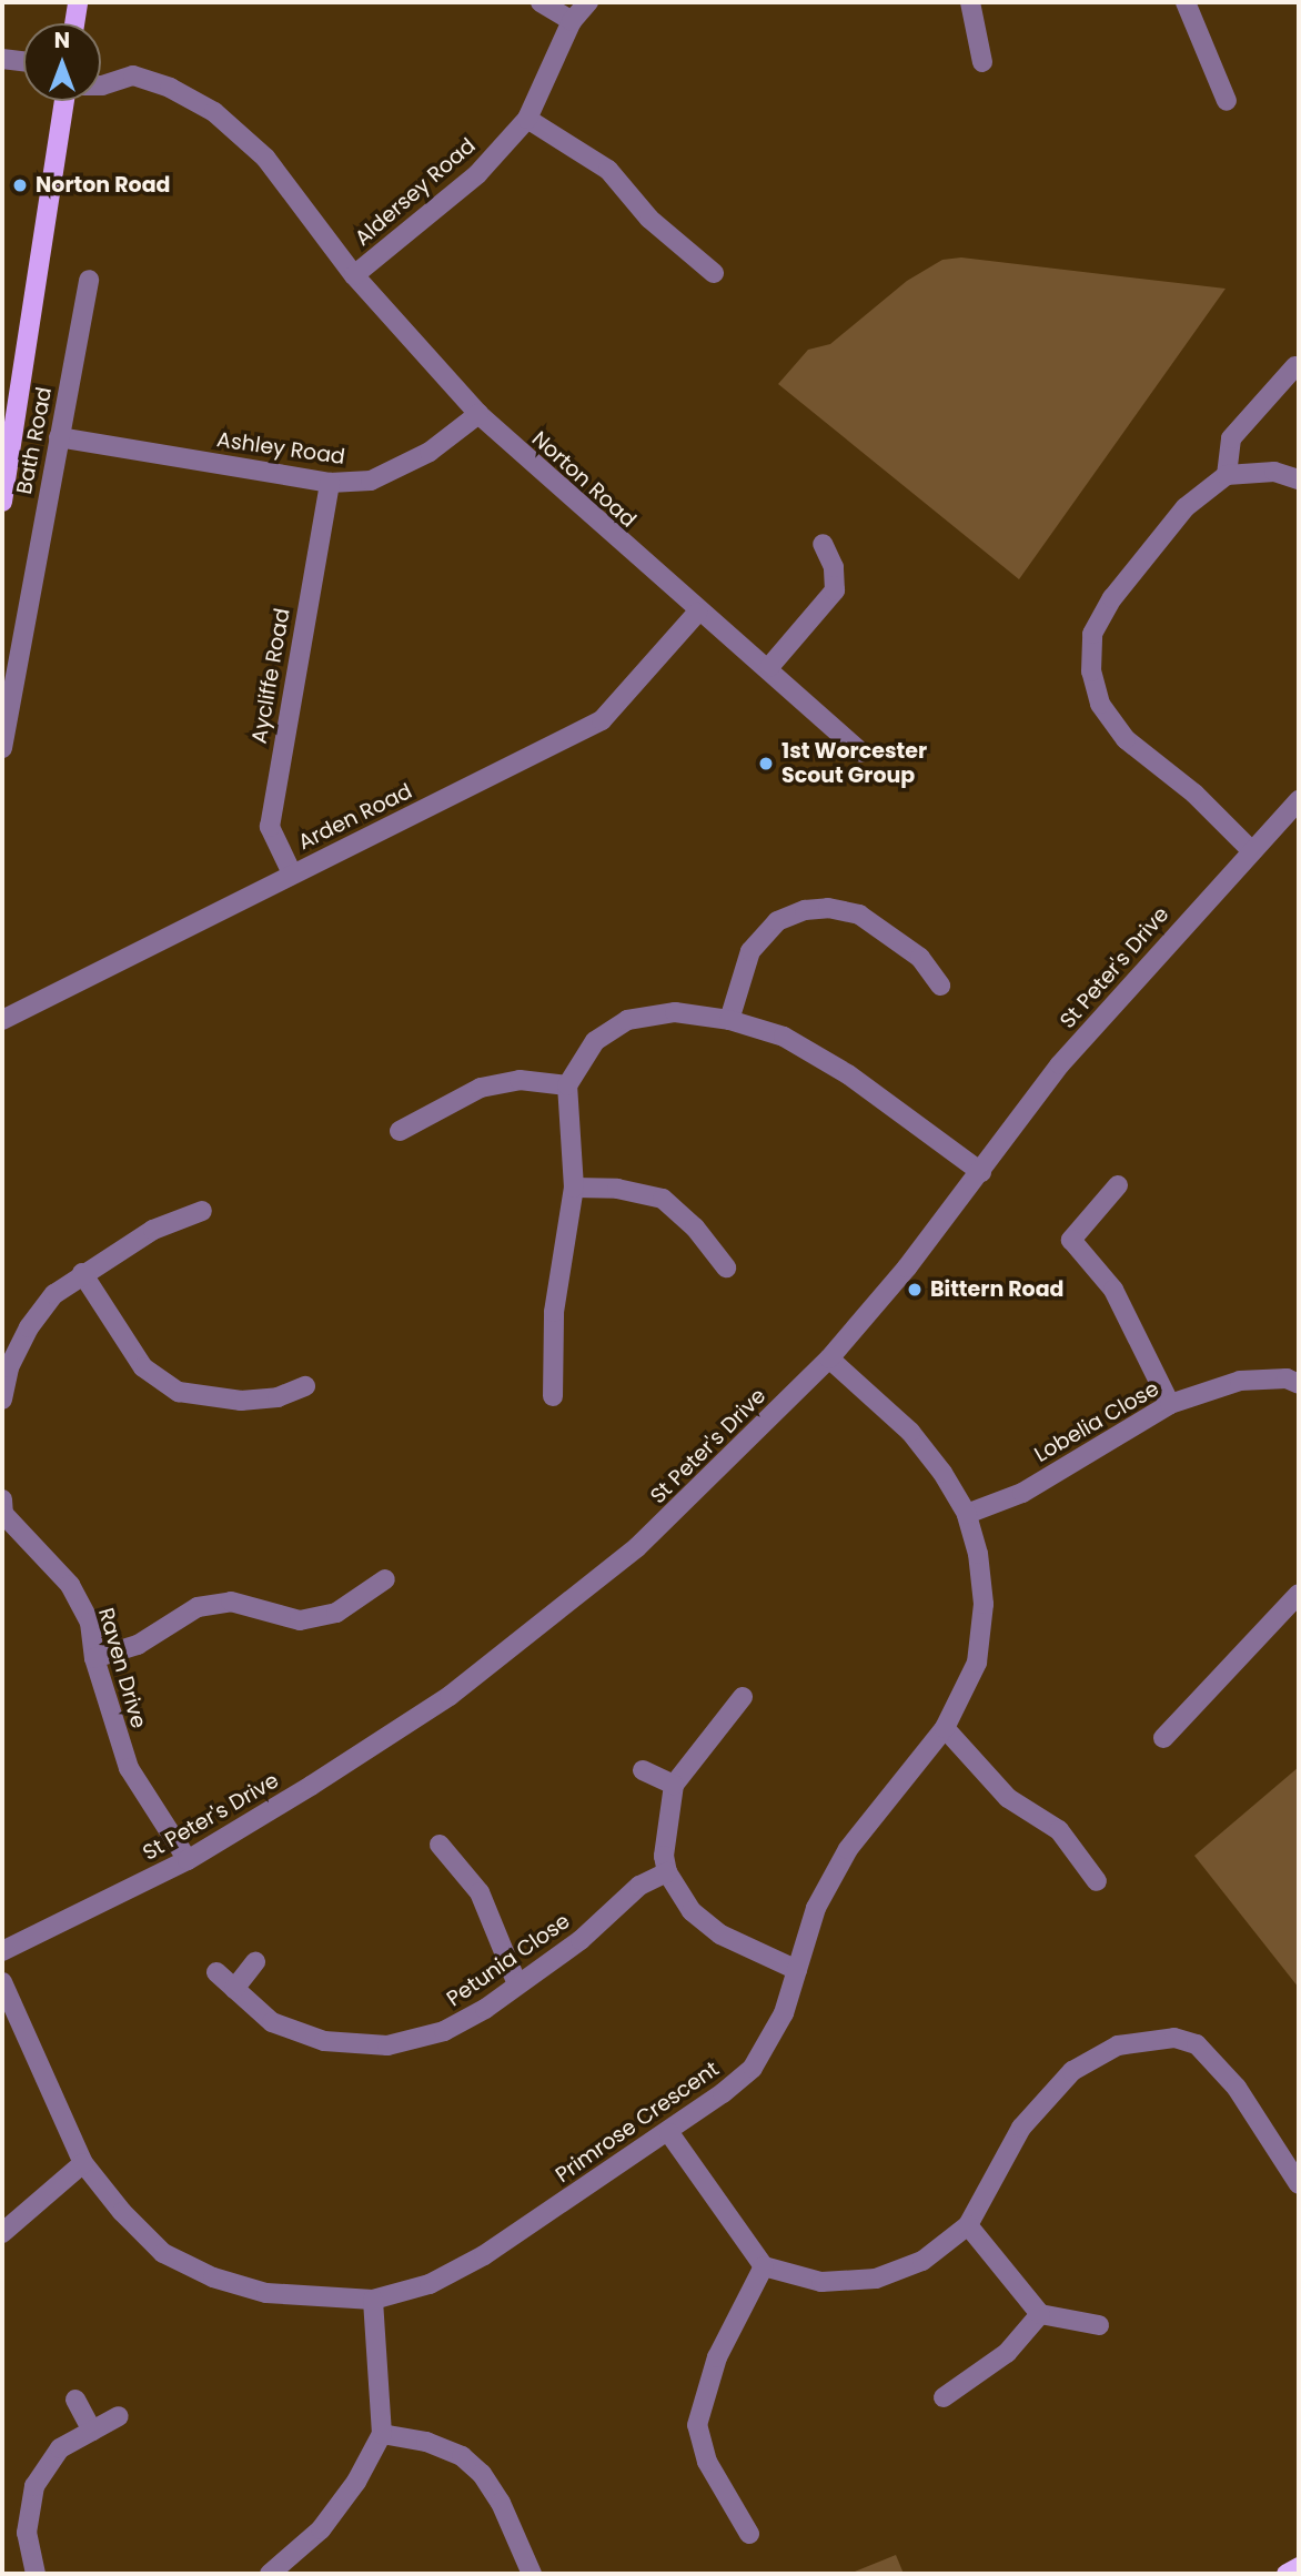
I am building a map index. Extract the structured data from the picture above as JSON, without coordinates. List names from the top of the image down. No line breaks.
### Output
{"streets":{"main road":["Bath Road"],"street":["Aldersey Road","Ashley Road","Norton Road","Aycliffe Road","Arden Road","St Peter's Drive","Lobelia Close","Raven Drive","Petunia Close","Primrose Crescent"]},"crossings":[["Aldersey Road","Norton Road"],["Bath Road","Ashley Road"],["Ashley Road","Norton Road"],["Ashley Road","Aycliffe Road"],["Norton Road","Arden Road"],["Aycliffe Road","Arden Road"],["St Peter's Drive","Raven Drive"],["St Peter's Drive","Primrose Crescent"],["Lobelia Close","Primrose Crescent"]],"places":["Norton Road","1st Worcester Scout Group","Bittern Road"],"north":"top"}
